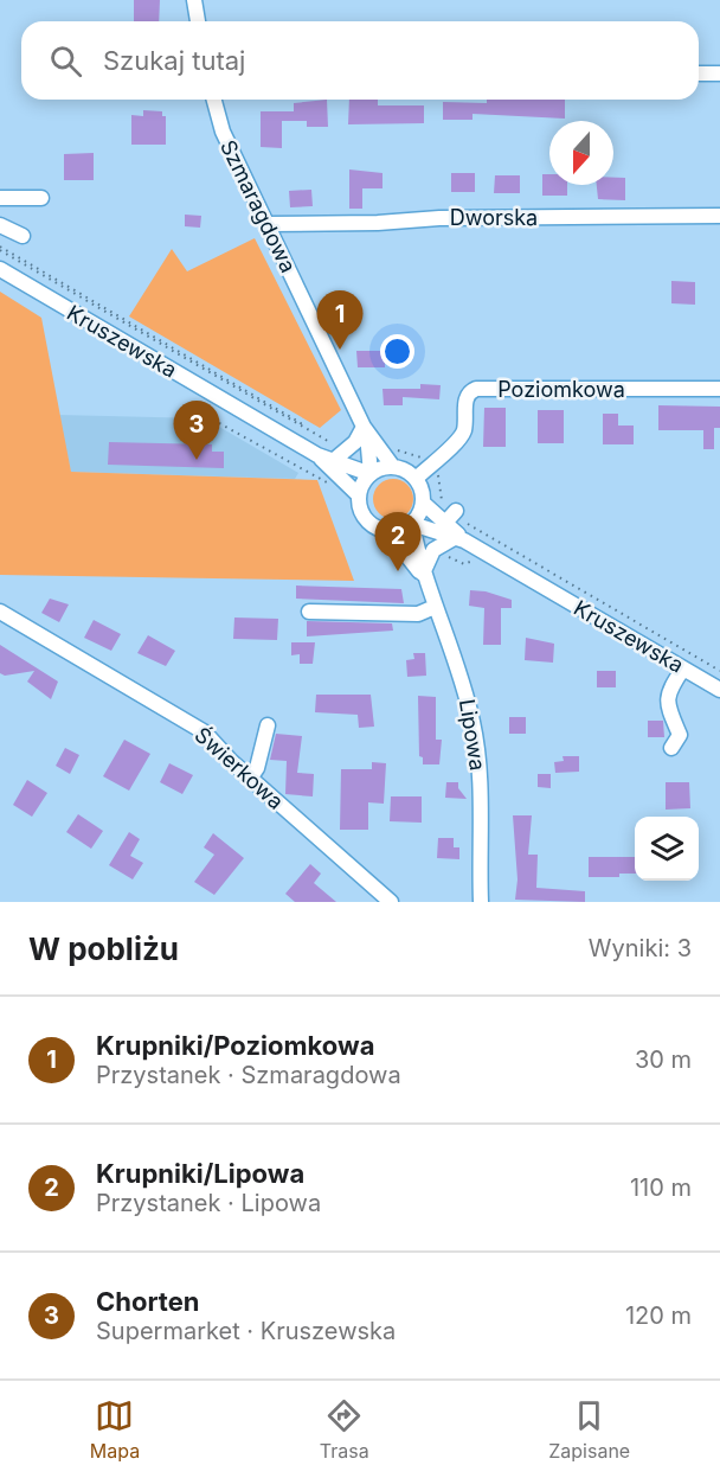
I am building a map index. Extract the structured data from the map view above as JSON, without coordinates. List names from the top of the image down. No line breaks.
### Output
{"streets":{"street":["Szmaragdowa","Dworska","Kruszewska","Poziomkowa","Lipowa","Świerkowa"]},"crossings":[["Szmaragdowa","Dworska"],["Szmaragdowa","Kruszewska"],["Szmaragdowa","Poziomkowa"],["Szmaragdowa","Lipowa"],["Kruszewska","Poziomkowa"],["Kruszewska","Lipowa"],["Poziomkowa","Lipowa"]],"north":"bottom","page":{"search":"Szukaj tutaj","pins":["1","3","2"],"heading":["W pobliżu","Wyniki: 3"],"list":[{"mark":"1","name":"Krupniki/Poziomkowa","note":"Przystanek · Szmaragdowa","value":"30 m"},{"mark":"2","name":"Krupniki/Lipowa","note":"Przystanek · Lipowa","value":"110 m"},{"mark":"3","name":"Chorten","note":"Supermarket · Kruszewska","value":"120 m"}],"nav":["Mapa","Trasa","Zapisane"]}}
